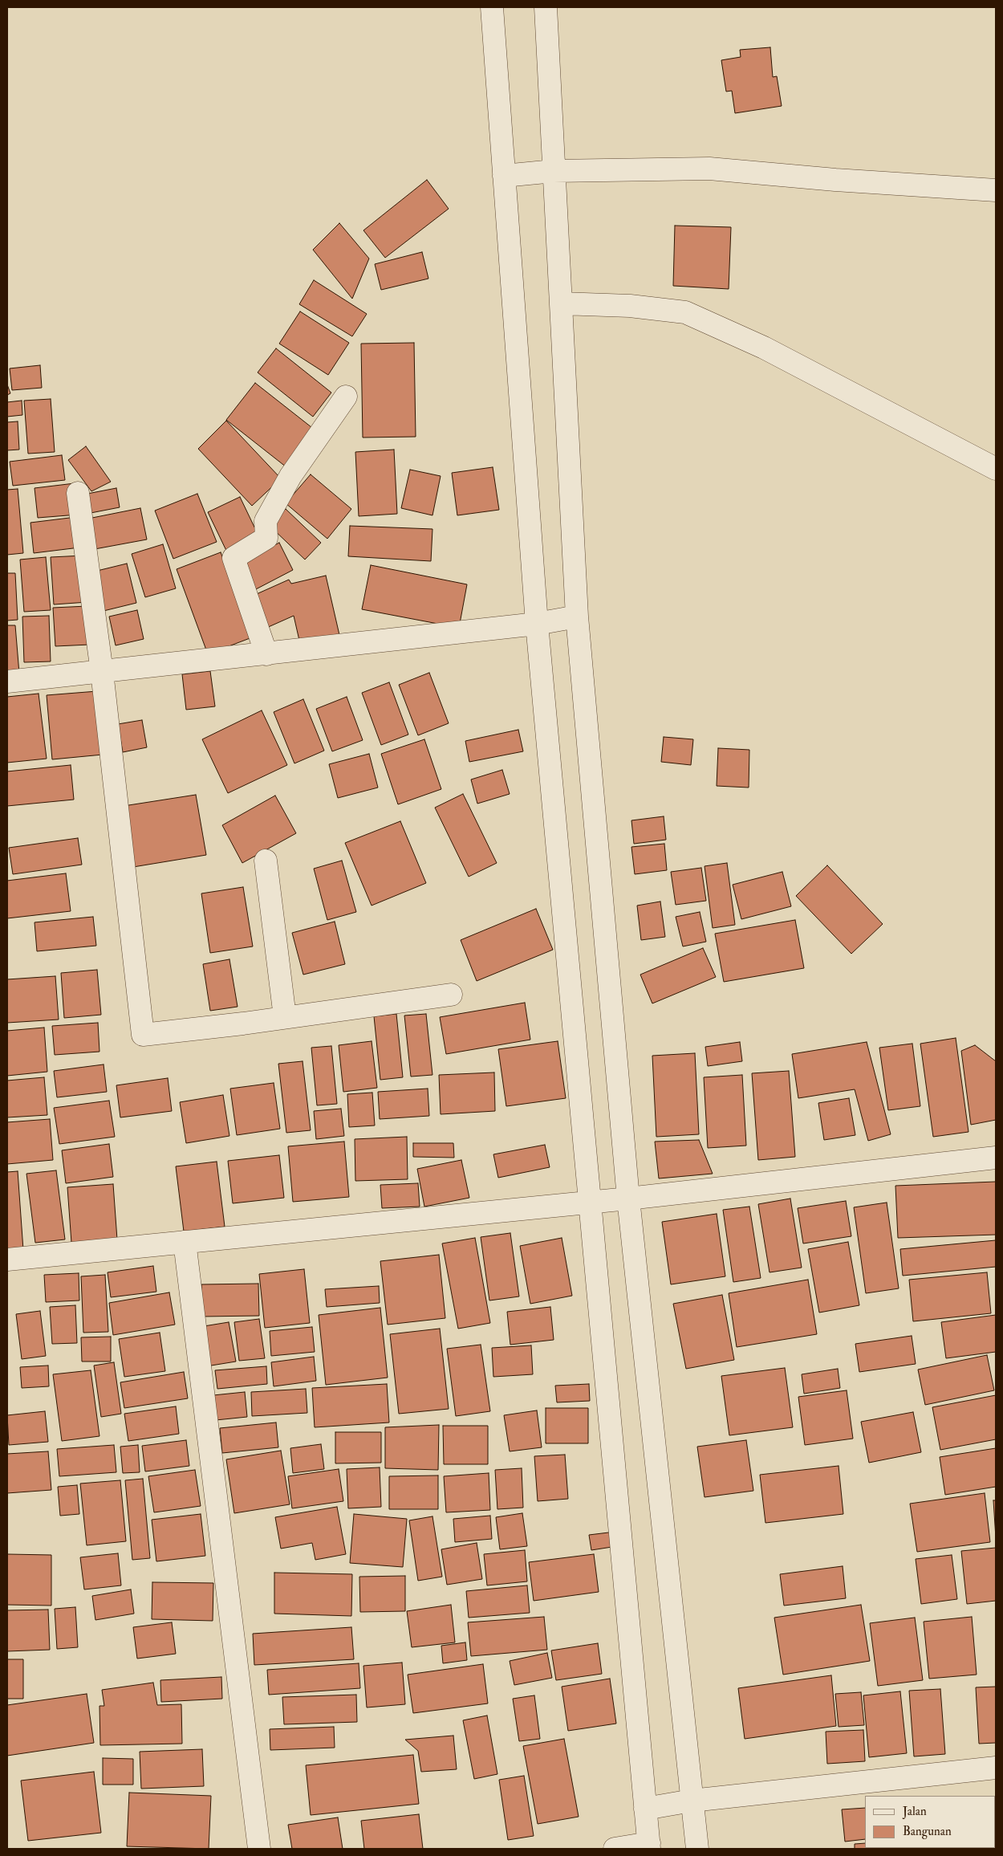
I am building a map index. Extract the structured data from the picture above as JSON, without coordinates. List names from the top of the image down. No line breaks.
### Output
{"legend":["Jalan","Bangunan"]}
